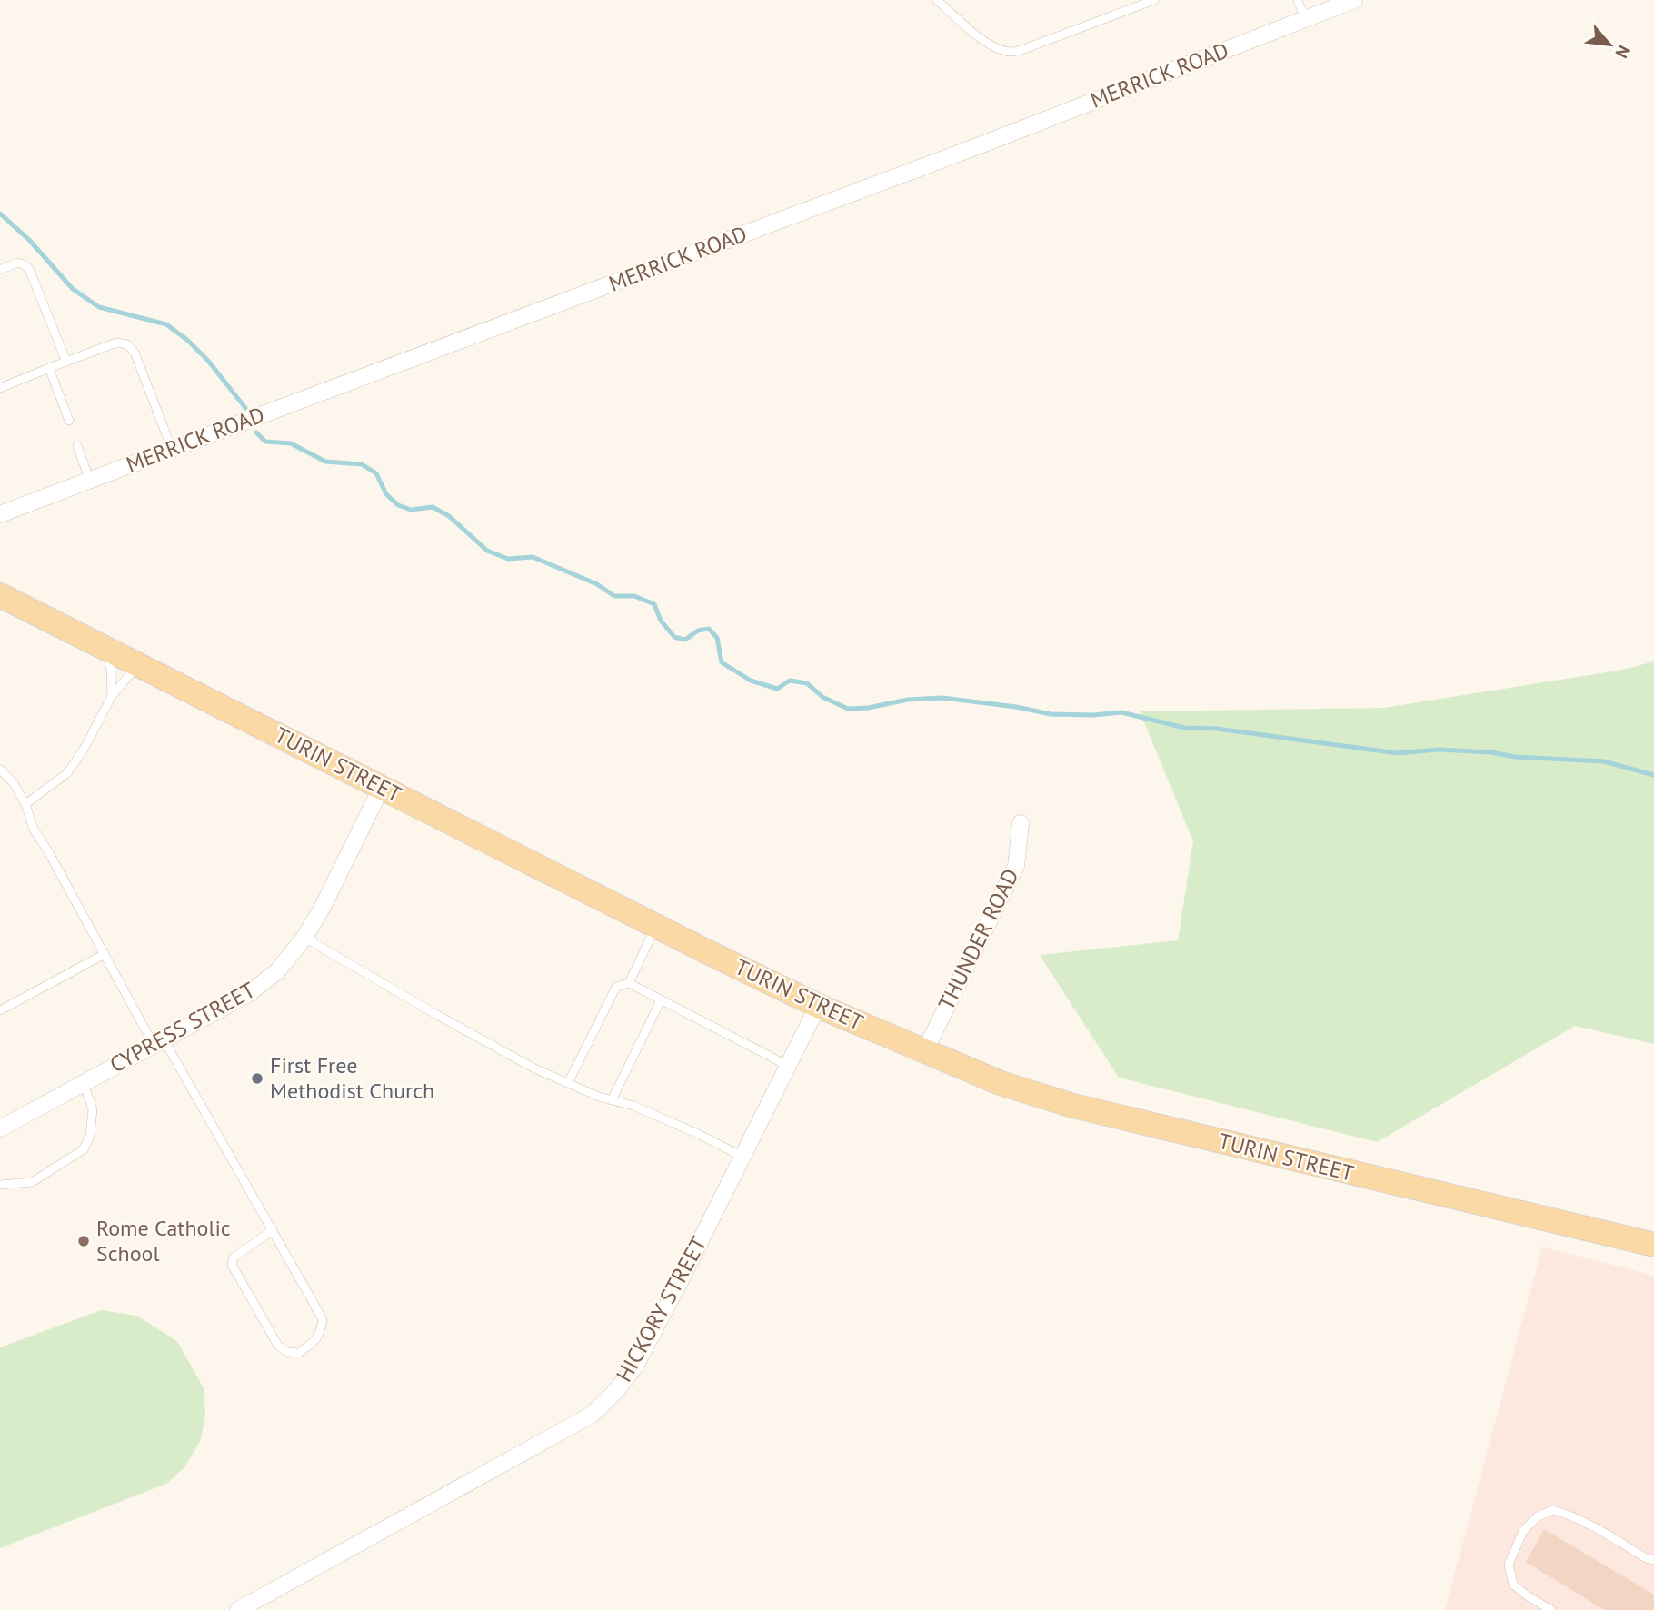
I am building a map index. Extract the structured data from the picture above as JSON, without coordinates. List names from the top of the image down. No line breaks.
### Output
{"streets":{"main road":["TURIN STREET"],"street":["MERRICK ROAD","THUNDER ROAD","CYPRESS STREET","HICKORY STREET"]},"crossings":[["TURIN STREET","THUNDER ROAD"],["TURIN STREET","CYPRESS STREET"],["TURIN STREET","HICKORY STREET"]],"places":["First Free Methodist Church","Rome Catholic School"],"north":"bottom right"}
